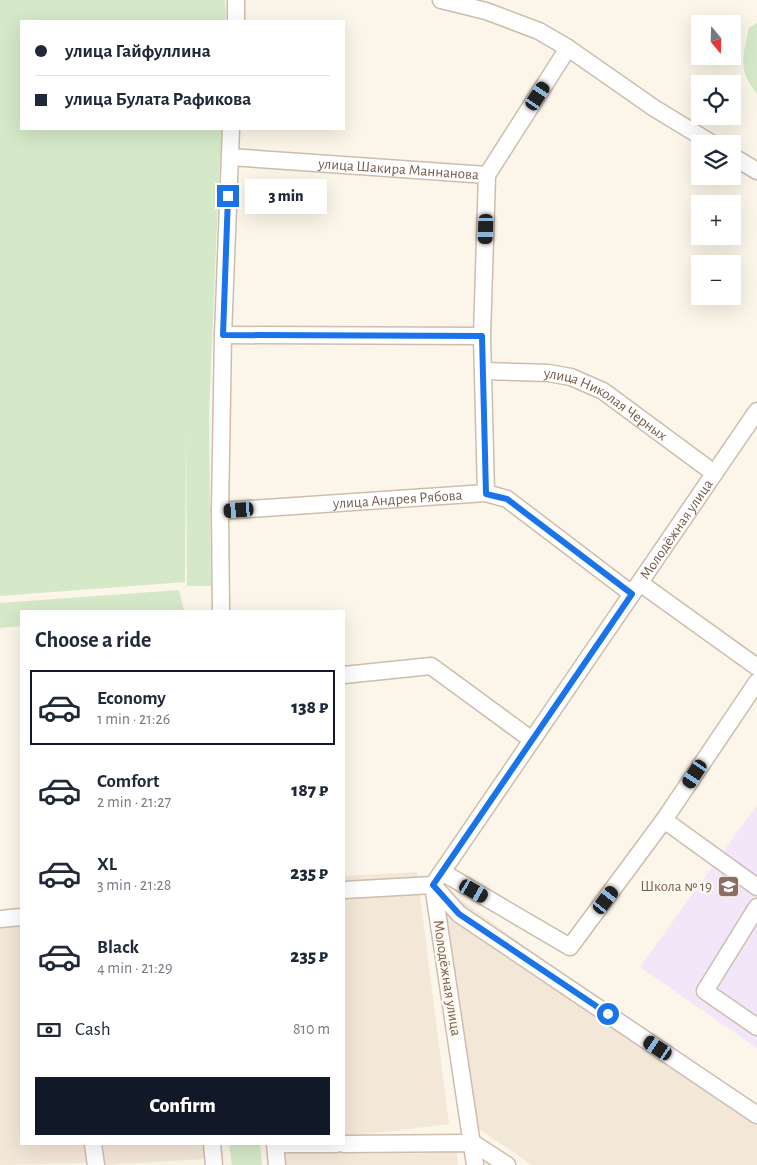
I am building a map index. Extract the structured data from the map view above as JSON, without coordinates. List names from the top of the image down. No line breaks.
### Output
{"streets":{"street":["улица Шакира Маннанова","улица Николая Черных","улица Андрея Рябова","Молодёжная улица"]},"crossings":[["улица Шакира Маннанова","улица Николая Черных"],["улица Шакира Маннанова","улица Андрея Рябова"],["улица Николая Черных","Молодёжная улица"],["улица Андрея Рябова","Молодёжная улица"]],"places":{"school or university":["Школа № 19"]},"north":"bottom","page":{"map_buttons":["+","−"],"banner":["улица Гайфуллина","улица Булата Рафикова"],"bubble":"3 min","heading":"Choose a ride","list":[{"name":"Economy","note":"1 min · 21:26","value":"138 ₽"},{"name":"Comfort","note":"2 min · 21:27","value":"187 ₽"},{"name":"XL","note":"3 min · 21:28","value":"235 ₽"},{"name":"Black","note":"4 min · 21:29","value":"235 ₽"}],"pay":["Cash","810 m"],"buttons":"Confirm"}}
